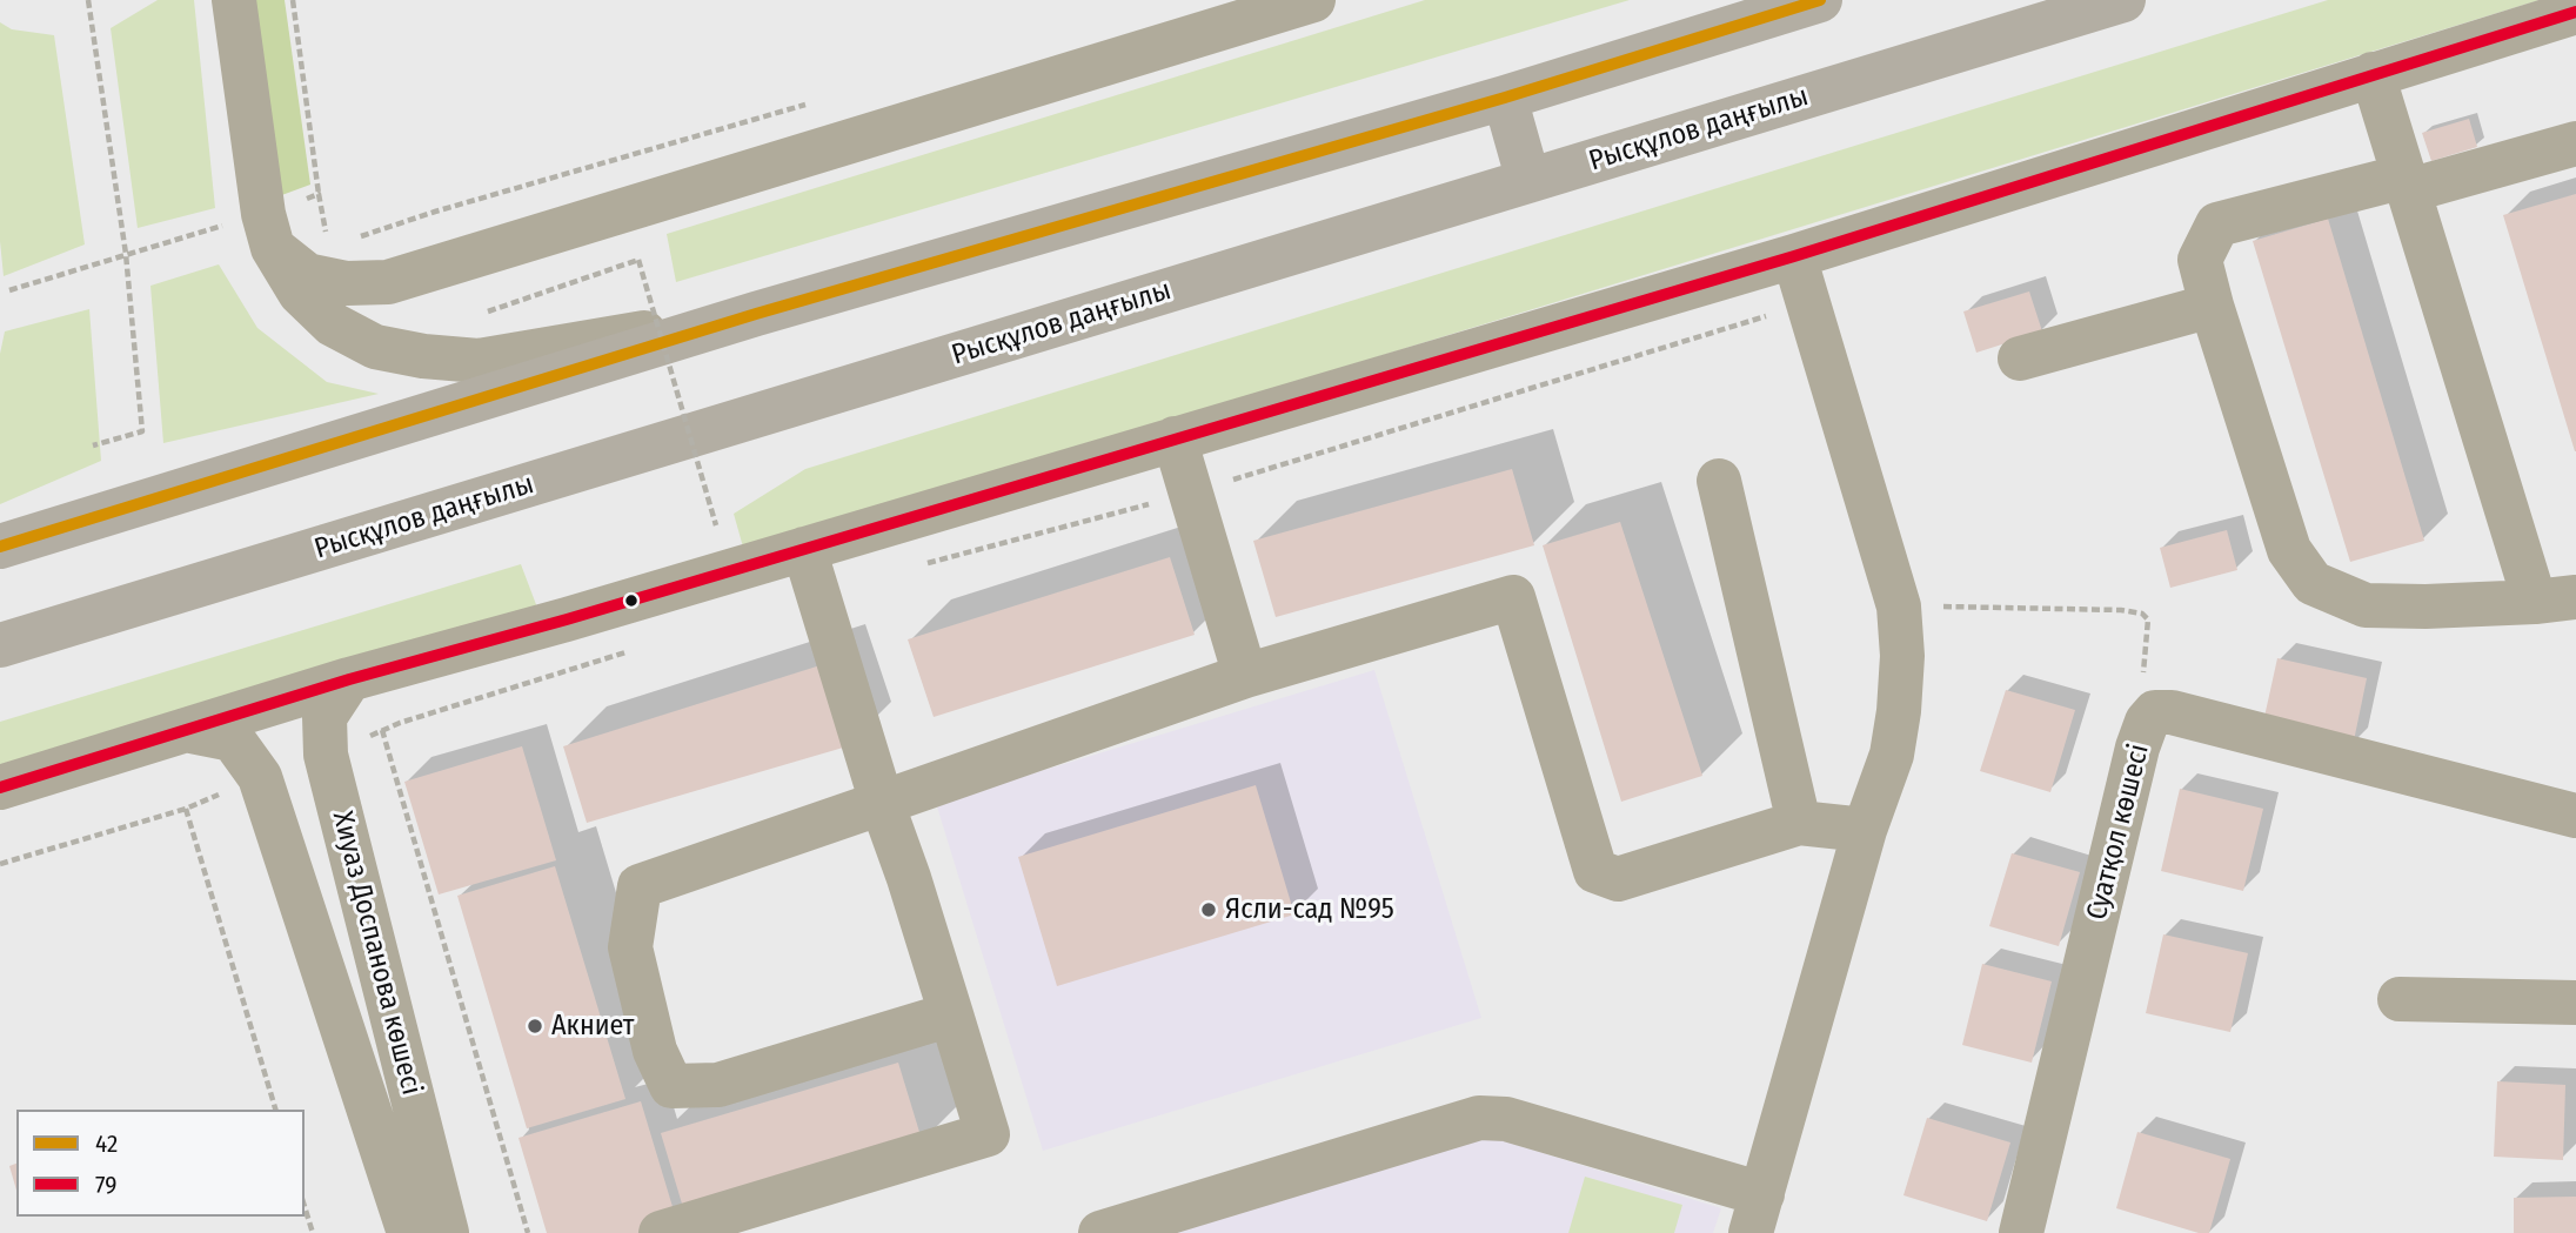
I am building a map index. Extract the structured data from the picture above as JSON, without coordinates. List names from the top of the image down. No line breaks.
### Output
{"streets":{"main road":["Рысқұлов даңғылы"],"street":["Суатқол көшесі","Хиуаз Доспанова көшесі"]},"places":["Ясли-сад №95","Акниет"],"lines":["transit line 42","transit line 79"],"legend":["42","79"]}
